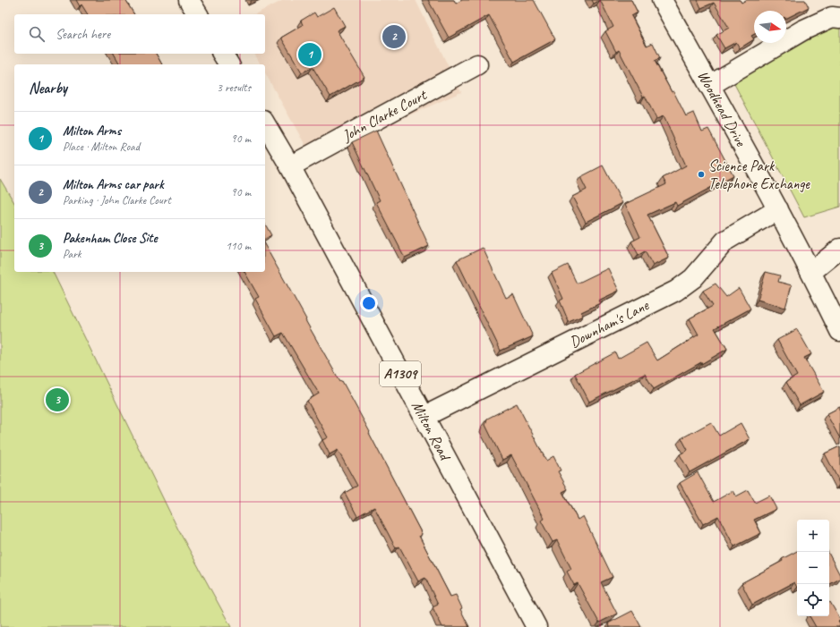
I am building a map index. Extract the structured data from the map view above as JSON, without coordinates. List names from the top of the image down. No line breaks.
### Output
{"streets":{"street":["Woodhead Drive","John Clarke Court","Downham's Lane","A1309","Milton Road"]},"crossings":[["Woodhead Drive","Downham's Lane"],["John Clarke Court","Milton Road"],["Downham's Lane","Milton Road"]],"places":["Science Park Telephone Exchange"],"north":"right","page":{"search":"Search here","pins":["2","1","3"],"heading":["Nearby","3 results"],"list":[{"mark":"1","name":"Milton Arms","note":"Place · Milton Road","value":"90 m"},{"mark":"2","name":"Milton Arms car park","note":"Parking · John Clarke Court","value":"90 m"},{"mark":"3","name":"Pakenham Close Site","note":"Park","value":"110 m"}],"map_buttons":["+","−"]}}
